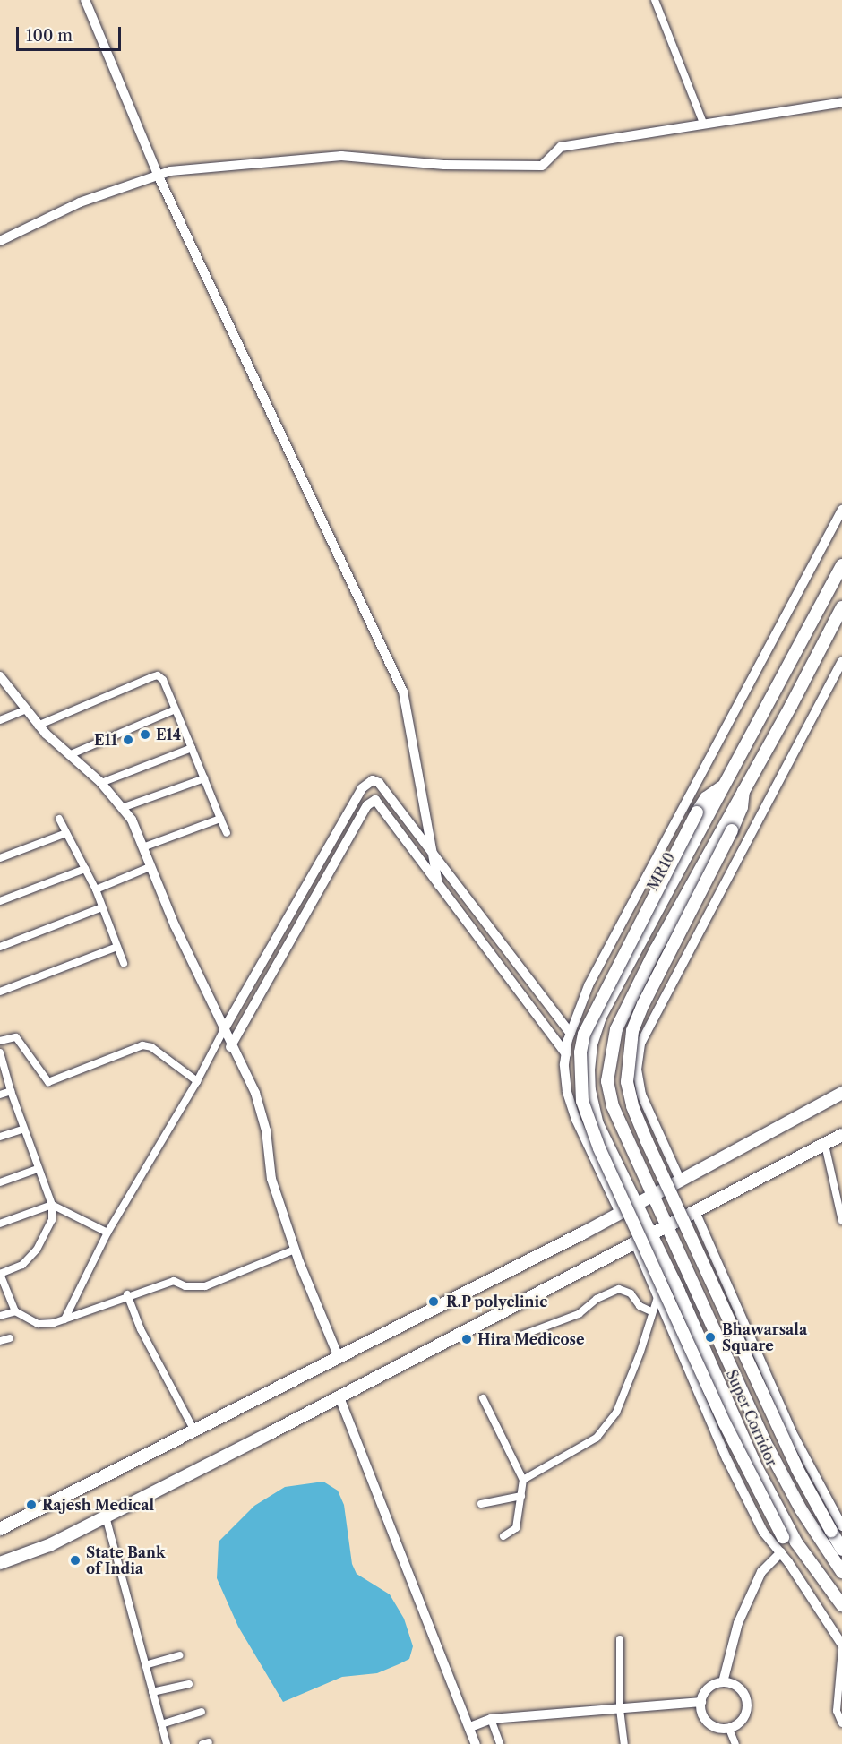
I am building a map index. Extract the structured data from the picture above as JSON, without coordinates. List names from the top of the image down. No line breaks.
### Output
{"streets":{"main road":["MR10","Super Corridor"]},"crossings":[["MR10","Super Corridor"]],"places":["E14","E11","R.P polyclinic","Bhawarsala Square","Hira Medicose","Rajesh Medical","State Bank of India"],"scale_bar":"100 m"}
